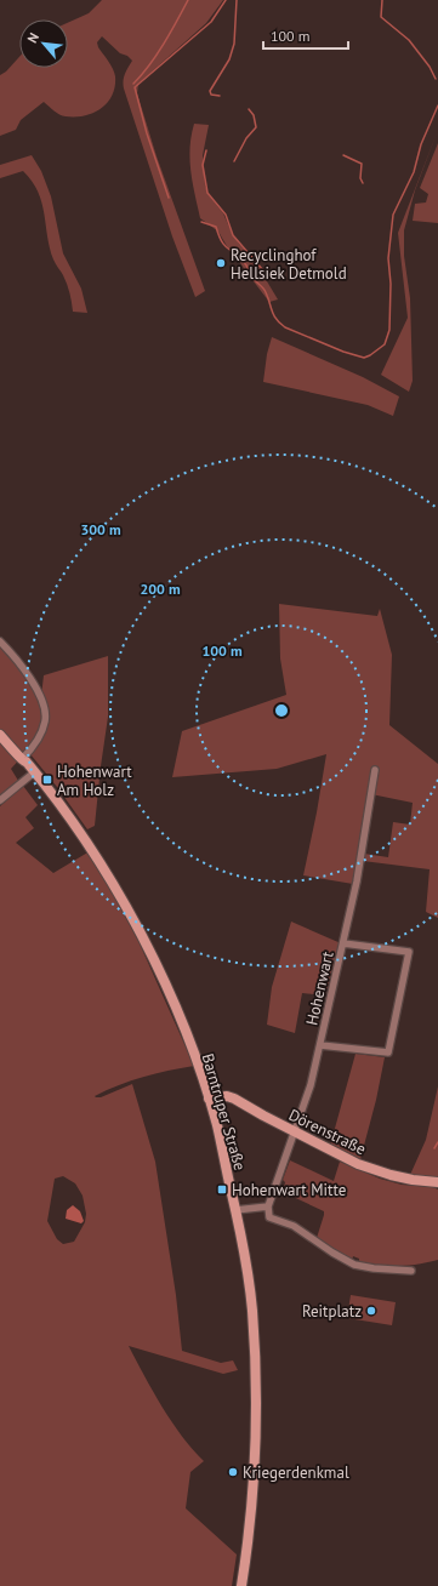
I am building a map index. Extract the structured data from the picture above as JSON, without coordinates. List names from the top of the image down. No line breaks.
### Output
{"streets":{"main road":["Barntruper Straße","Dörenstraße"],"street":["Hohenwart"]},"crossings":[["Hohenwart","Dörenstraße"],["Barntruper Straße","Dörenstraße"]],"places":{"other":["Recyclinghof Hellsiek Detmold","Reitplatz","Kriegerdenkmal"],"transit":["Hohenwart Am Holz","Hohenwart Mitte"]},"scale_bar":"100 m","north":"top left","rings":["300 m","200 m","100 m"]}
